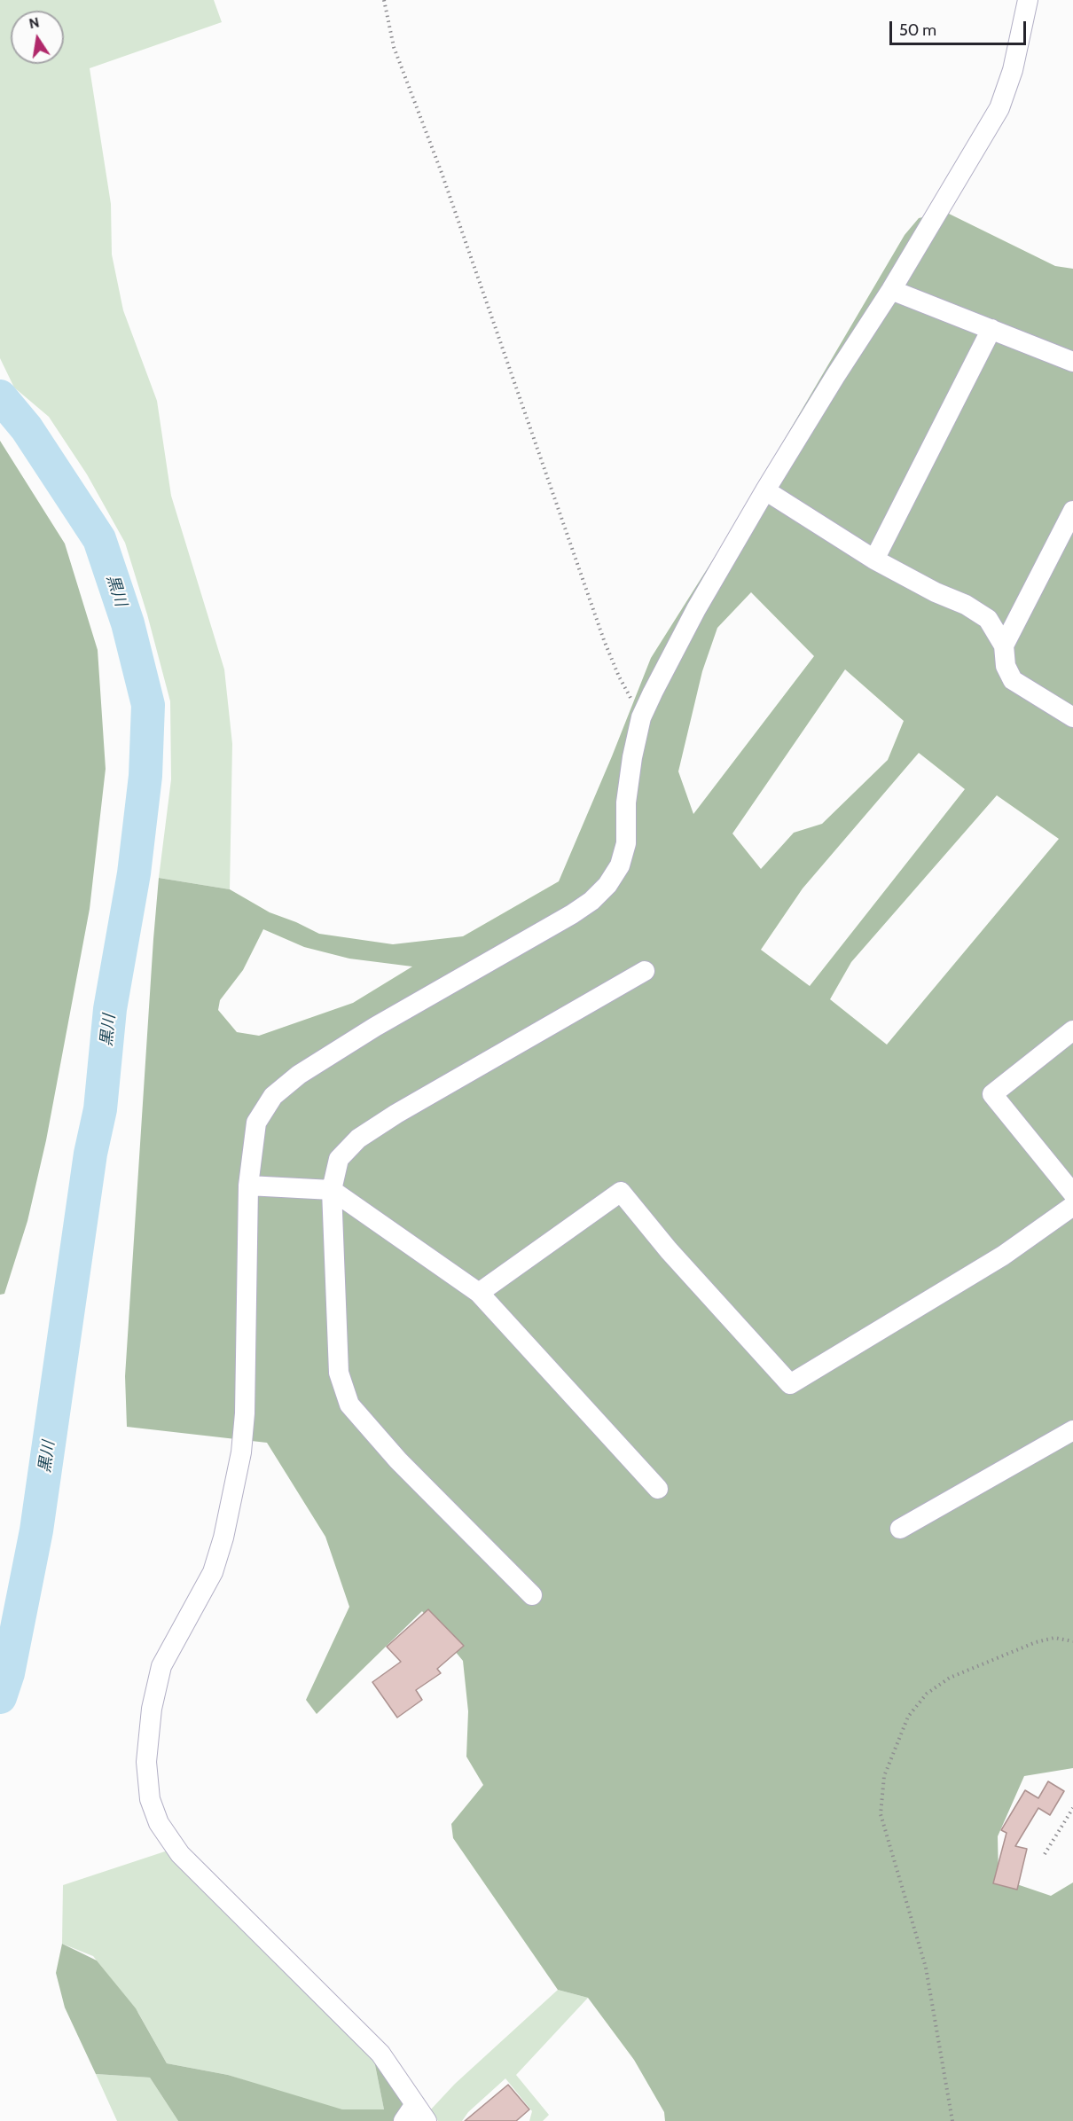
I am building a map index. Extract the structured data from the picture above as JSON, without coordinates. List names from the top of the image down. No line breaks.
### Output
{"water":["黒川"],"scale_bar":"50 m","north":"top"}
